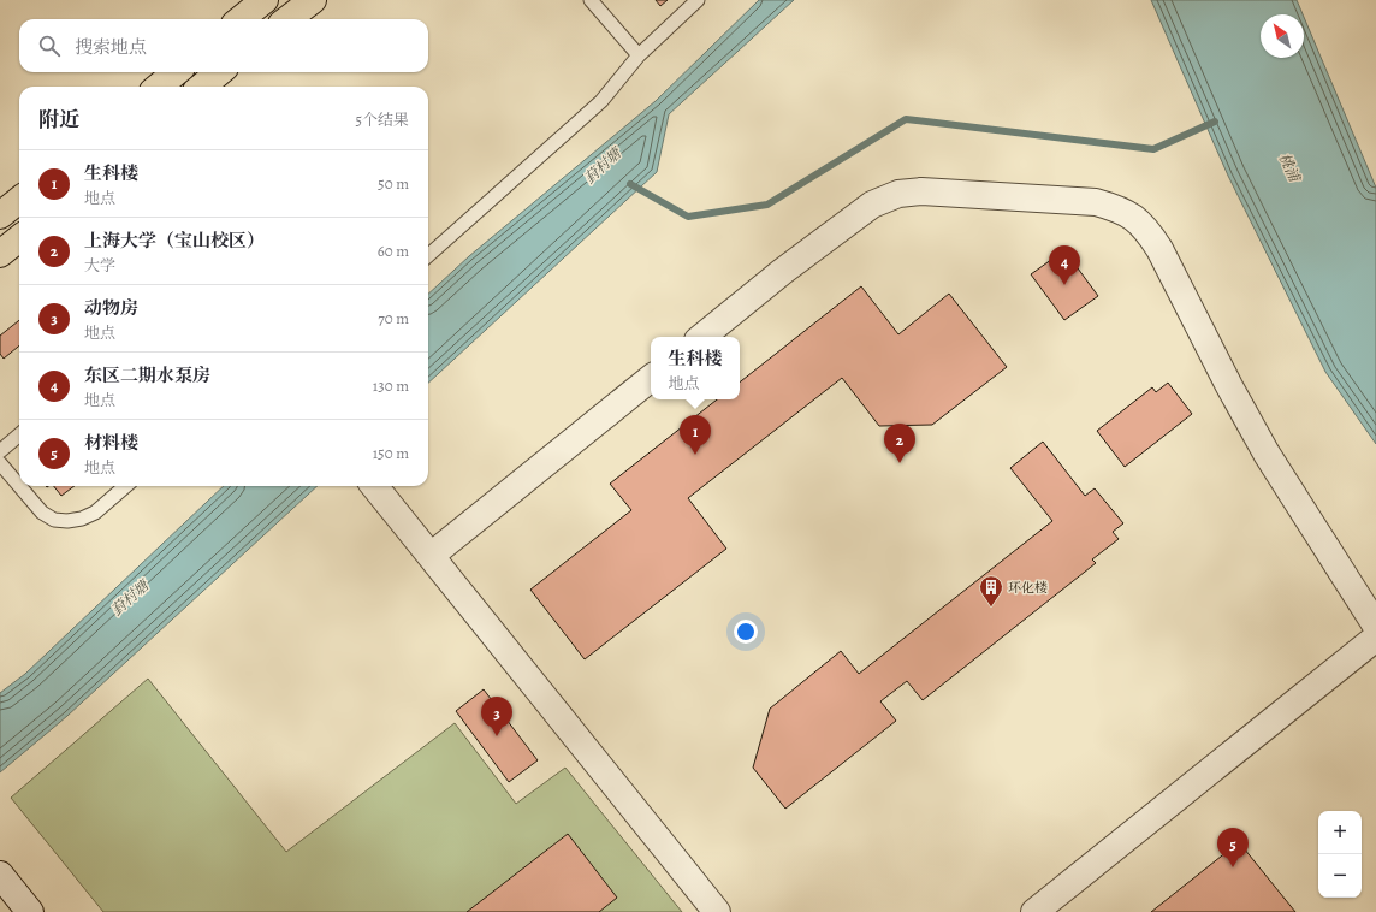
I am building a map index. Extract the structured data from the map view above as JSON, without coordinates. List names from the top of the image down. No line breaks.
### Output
{"water":["葑村塘","桃浦"],"places":{"building":["环化楼"]},"north":"top left","page":{"search":"搜索地点","heading":["附近","5个结果"],"list":[{"mark":"1","name":"生科楼","note":"地点","value":"50 m"},{"mark":"2","name":"上海大学（宝山校区）","note":"大学","value":"60 m"},{"mark":"3","name":"动物房","note":"地点","value":"70 m"},{"mark":"4","name":"东区二期水泵房","note":"地点","value":"130 m"},{"mark":"5","name":"材料楼","note":"地点","value":"150 m"}],"pins":["4","1","2","3","5"],"popup":["生科楼","地点"],"map_buttons":["+","−"]}}
